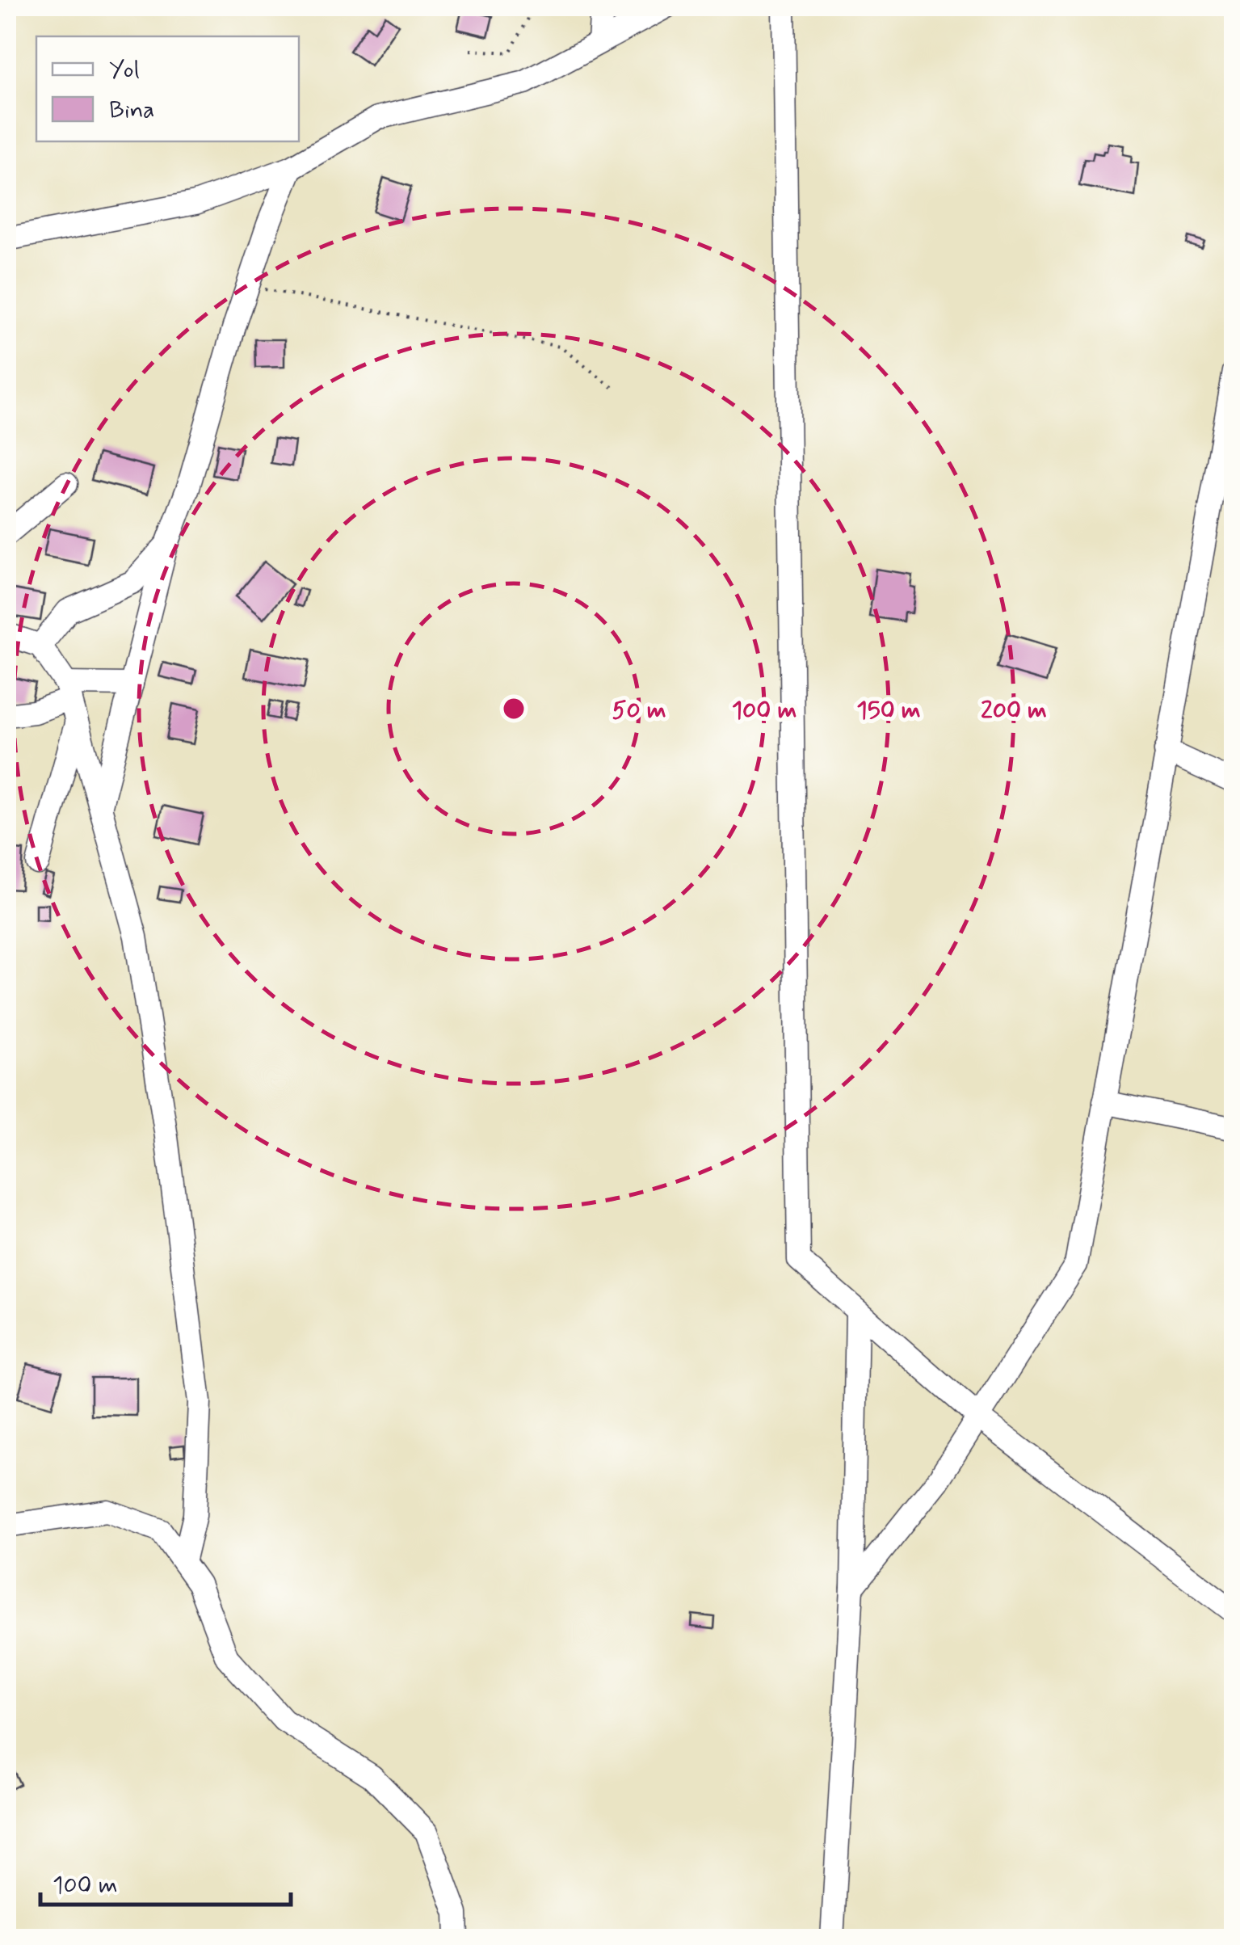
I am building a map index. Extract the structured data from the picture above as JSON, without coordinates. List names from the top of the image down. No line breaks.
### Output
{"legend":["Yol","Bina"],"scale_bar":"100 m","rings":["50 m","100 m","150 m","200 m"]}
